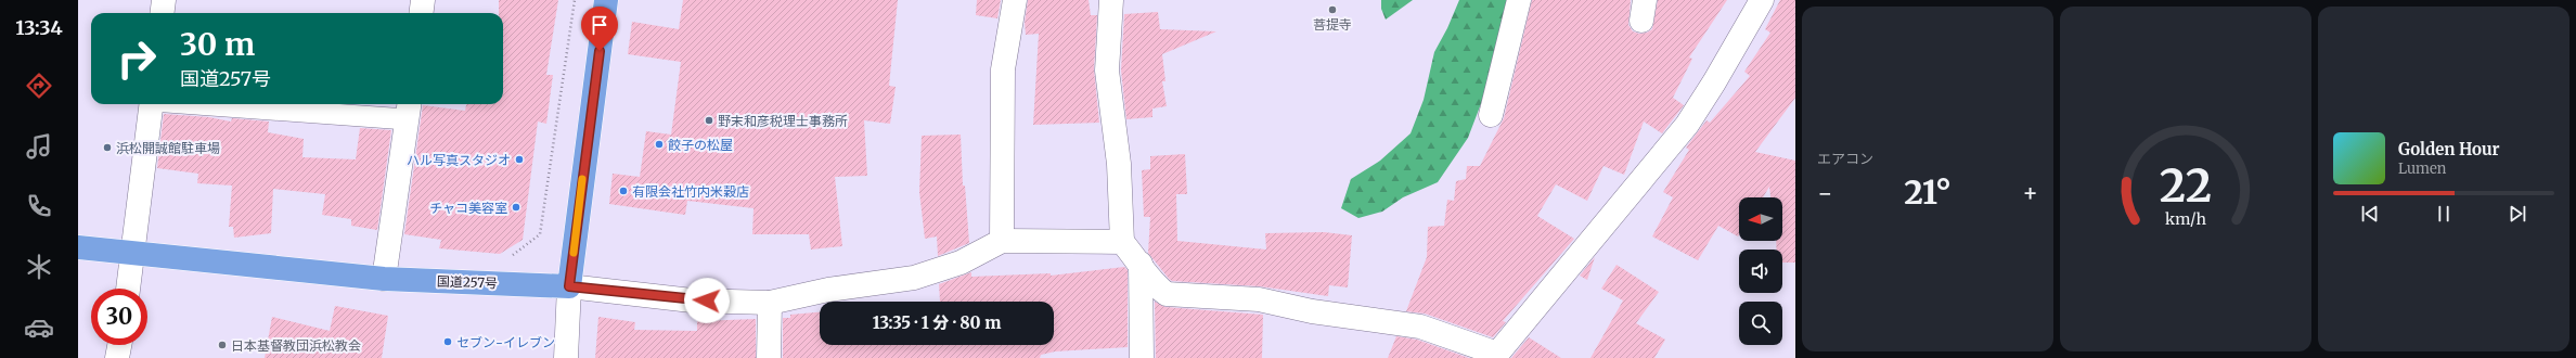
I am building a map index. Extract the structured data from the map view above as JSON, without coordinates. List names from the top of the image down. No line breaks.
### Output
{"streets":{"highway":["国道257号"]},"places":["菩提寺","野末和彦税理士事務所","餃子の松屋","浜松開誠館駐車場","ハル写真スタジオ","有限会社竹内米穀店","チャコ美容室","セブン-イレブン","日本基督教団浜松教会"],"north":"left","page":{"tabs":"13:34","tile":"エアコン","turn":["30 m","国道257号"],"song":["Golden Hour","Lumen"],"heat":["−","21°","+"],"limit":"30","trip":"13:35 · 1 分 · 80 m","gauge":["22","km/h"]}}
